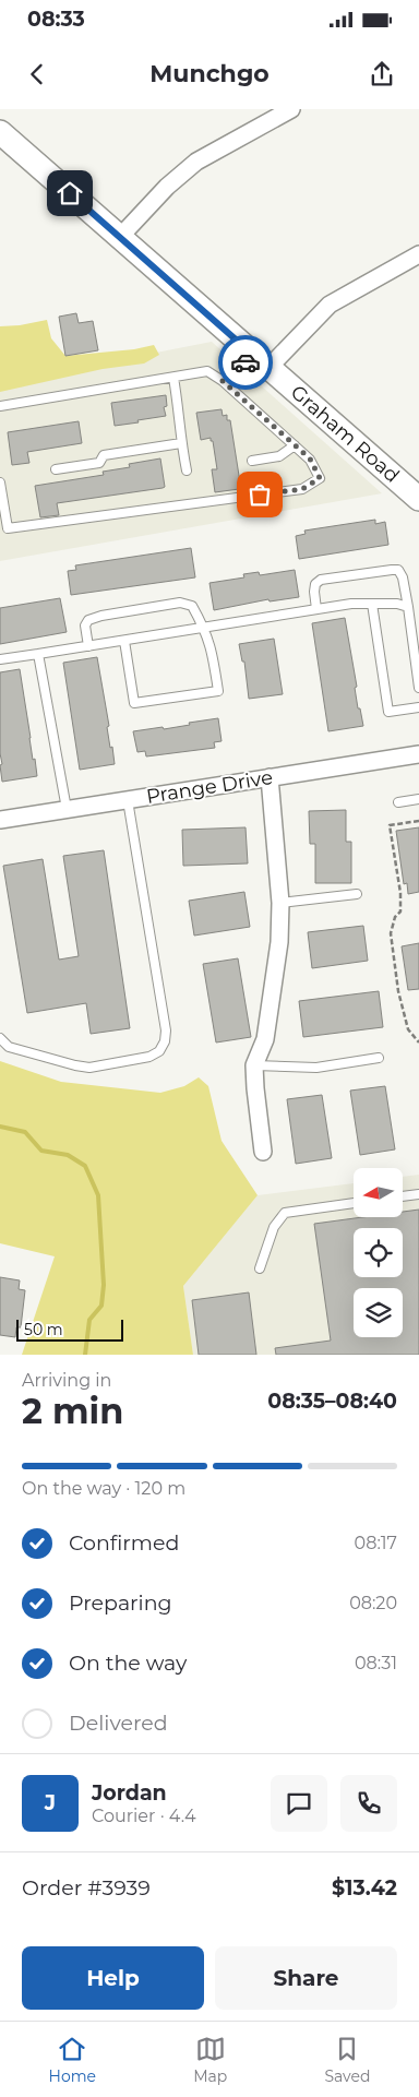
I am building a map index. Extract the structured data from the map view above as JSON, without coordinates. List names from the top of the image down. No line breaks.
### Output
{"streets":{"main road":["Graham Road"],"street":["Prange Drive"]},"scale_bar":"50 m","north":"left","page":{"status":"08:33","header":"Munchgo","scale":"50 m","heading":["2 min","Arriving in","08:35–08:40"],"panel":["Jordan","Courier · 4.4","Order #3939","$13.42"],"bar":"On the way · 120 m","list":[["Confirmed","08:17"],["Preparing","08:20"],["On the way","08:31"],"Delivered"],"round":"J","buttons":["Help","Share"],"tabs":["Home","Map","Saved"]}}
